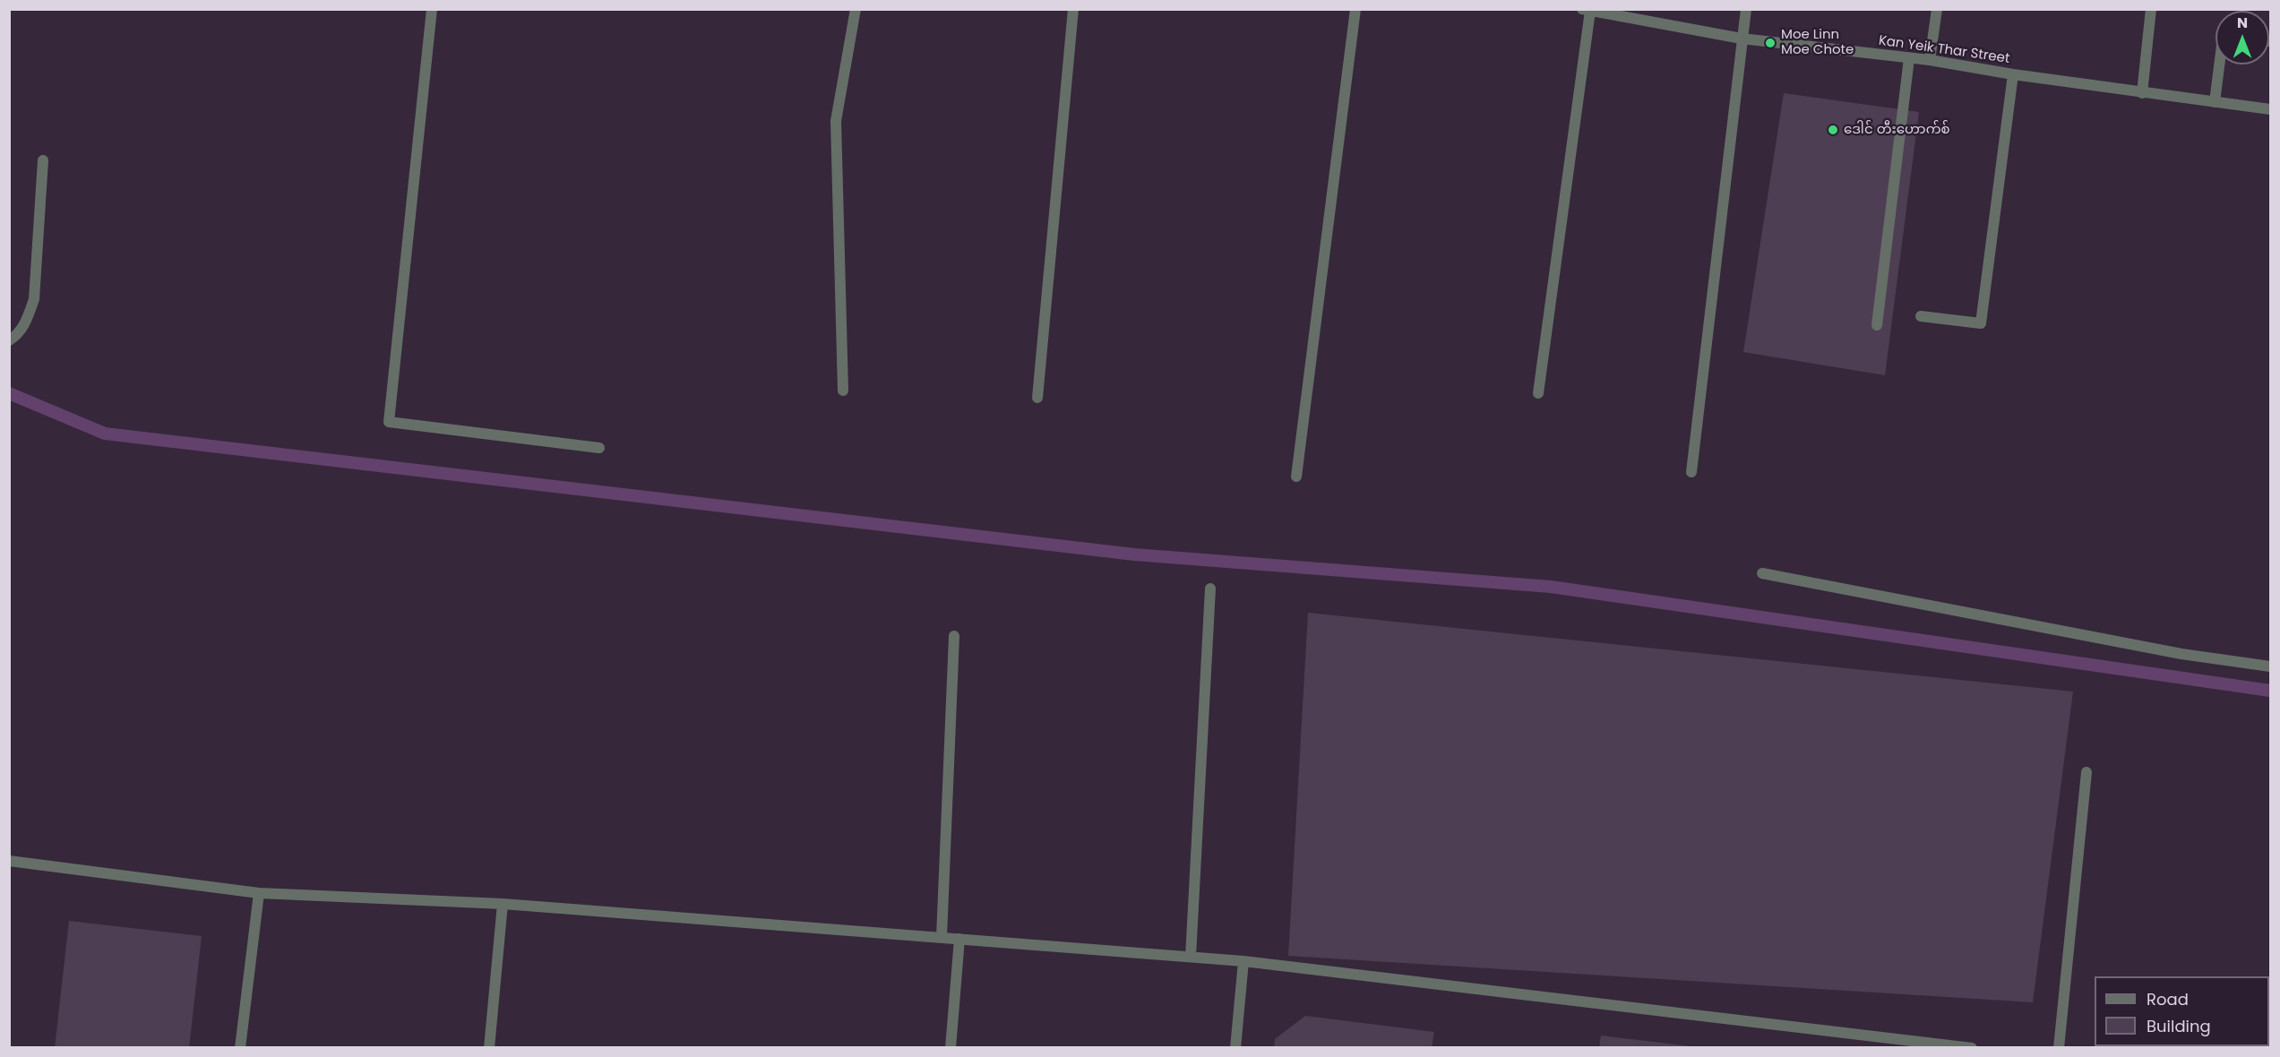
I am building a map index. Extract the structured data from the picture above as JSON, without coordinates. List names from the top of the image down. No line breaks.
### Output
{"streets":{"street":["Kan Yeik Thar Street"]},"places":["Moe Linn Moe Chote","ဒေါင် တီးဟောက်စ်"],"legend":["Road","Building"],"north":"top"}
